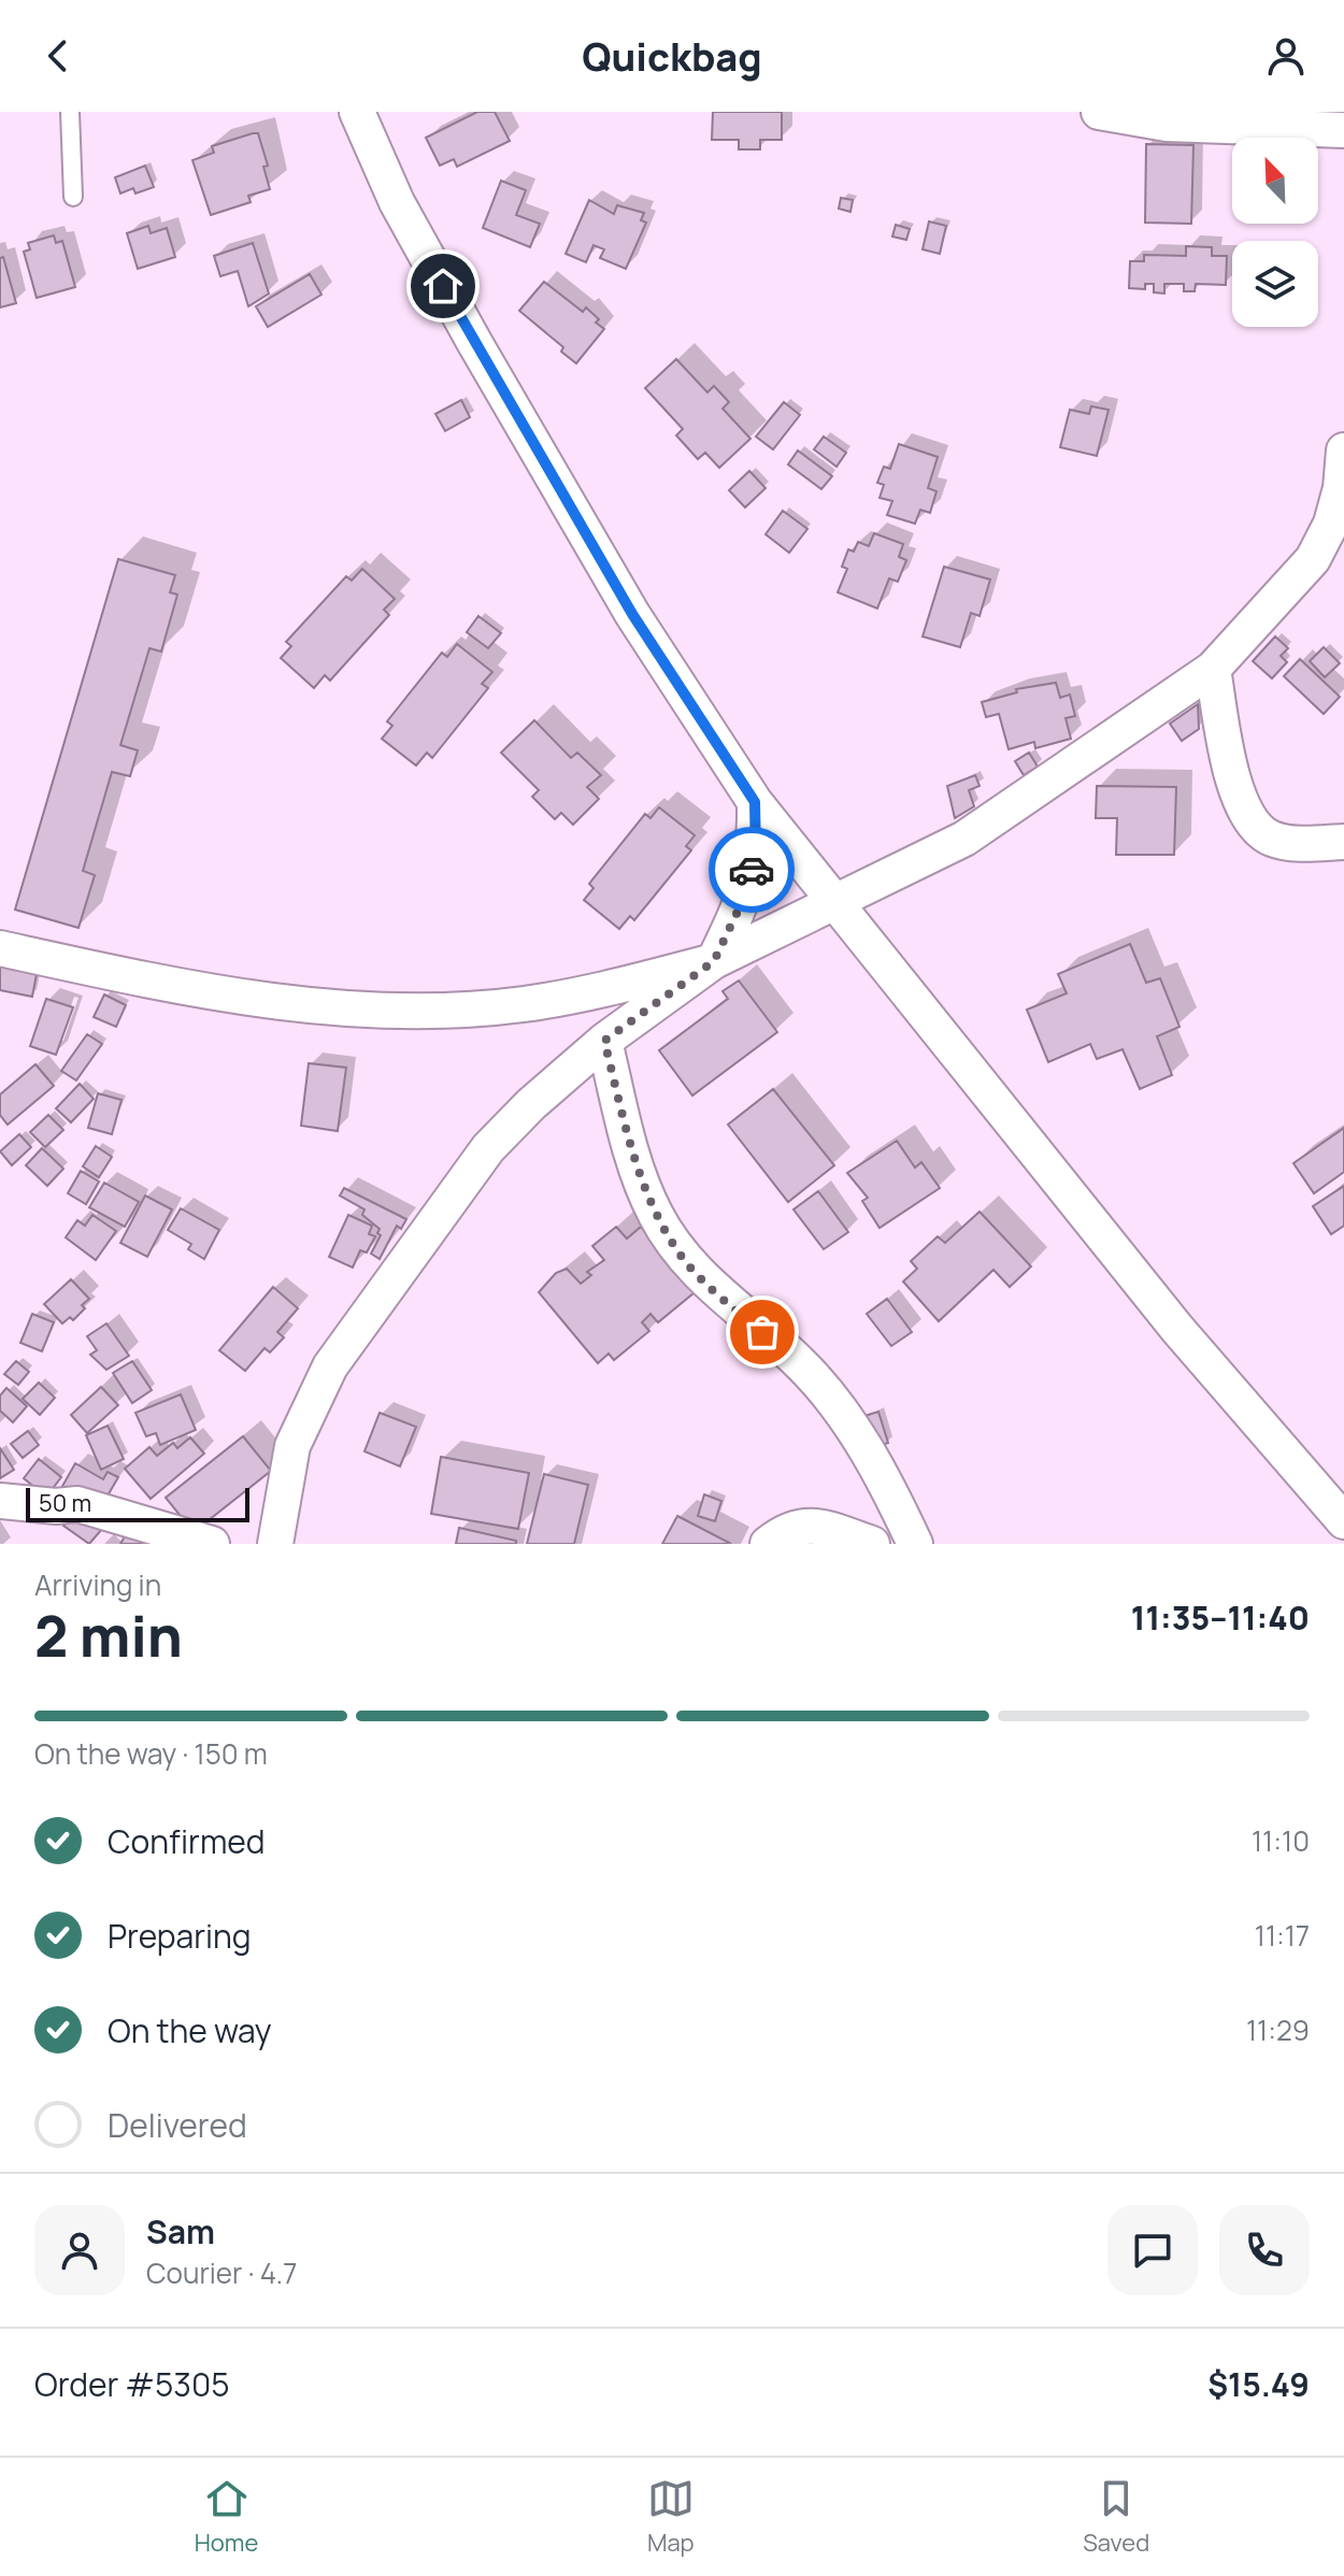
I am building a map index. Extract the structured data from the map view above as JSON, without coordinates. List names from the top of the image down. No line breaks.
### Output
{"scale_bar":"50 m","north":"top left","page":{"header":"Quickbag","scale":"50 m","heading":["2 min","Arriving in","11:35–11:40"],"panel":["Sam","Courier · 4.7","Order #5305","$15.49"],"bar":"On the way · 150 m","list":[["Confirmed","11:10"],["Preparing","11:17"],["On the way","11:29"],"Delivered"],"tabs":["Home","Map","Saved"]}}
